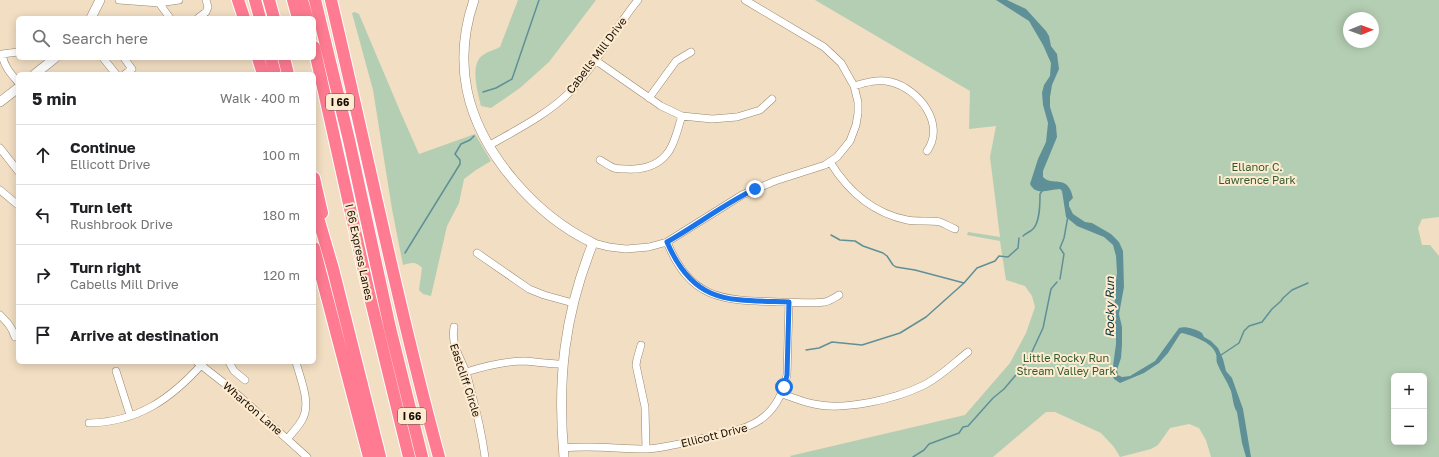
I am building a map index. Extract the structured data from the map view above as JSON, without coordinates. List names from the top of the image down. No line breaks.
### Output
{"streets":{"highway":["I 66","I 66 Express Lanes"],"street":["Cabells Mill Drive","Eastcliff Circle","Wharton Lane","Ellicott Drive"]},"water":["Rocky Run"],"parks":["Ellanor C. Lawrence Park","Little Rocky Run Stream Valley Park"],"north":"right","page":{"search":"Search here","heading":["5 min","Walk · 400 m"],"list":[["Continue","Ellicott Drive","100 m"],["Turn left","Rushbrook Drive","180 m"],["Turn right","Cabells Mill Drive","120 m"],"Arrive at destination"],"map_buttons":["+","−"]}}
